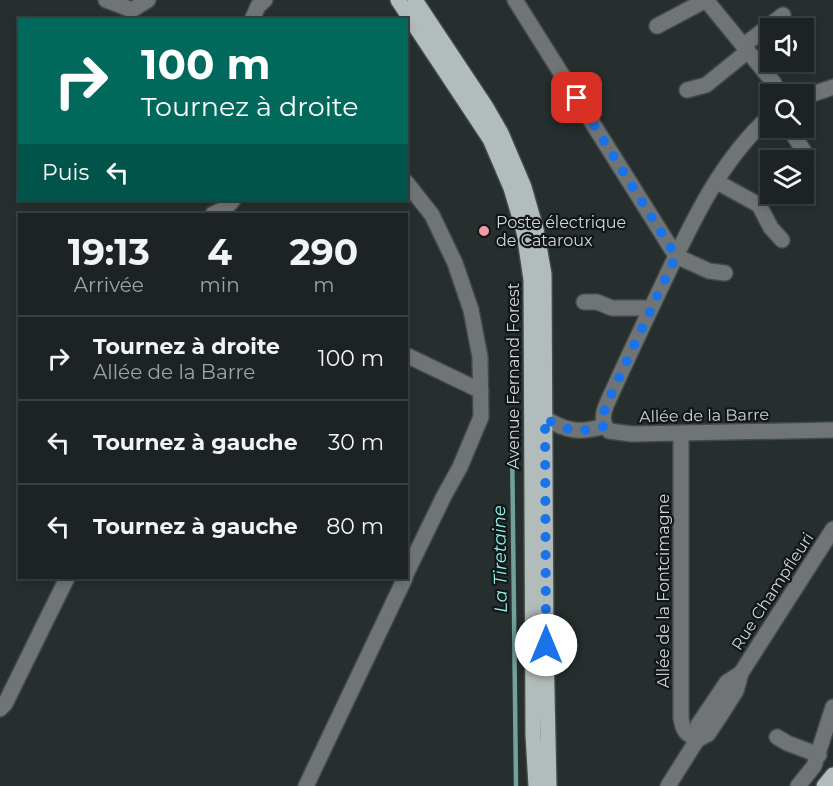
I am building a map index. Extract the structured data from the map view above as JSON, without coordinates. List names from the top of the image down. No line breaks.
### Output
{"streets":{"main road":["Avenue Fernand Forest"],"street":["Allée de la Barre","Allée de la Fontcimagne","Rue Champfleuri"]},"crossings":[["Avenue Fernand Forest","Allée de la Barre"],["Allée de la Barre","Allée de la Fontcimagne"],["Allée de la Fontcimagne","Rue Champfleuri"]],"water":["La Tiretaine"],"places":["Poste électrique de Cataroux"],"page":{"turn":["100 m","Tournez à droite"],"then":"Puis","eta":["19:13","Arrivée","4","min","290","m"],"list":[{"name":"Tournez à droite","note":"Allée de la Barre","value":"100 m"},{"name":"Tournez à gauche","value":"30 m"},{"name":"Tournez à gauche","value":"80 m"}]}}
